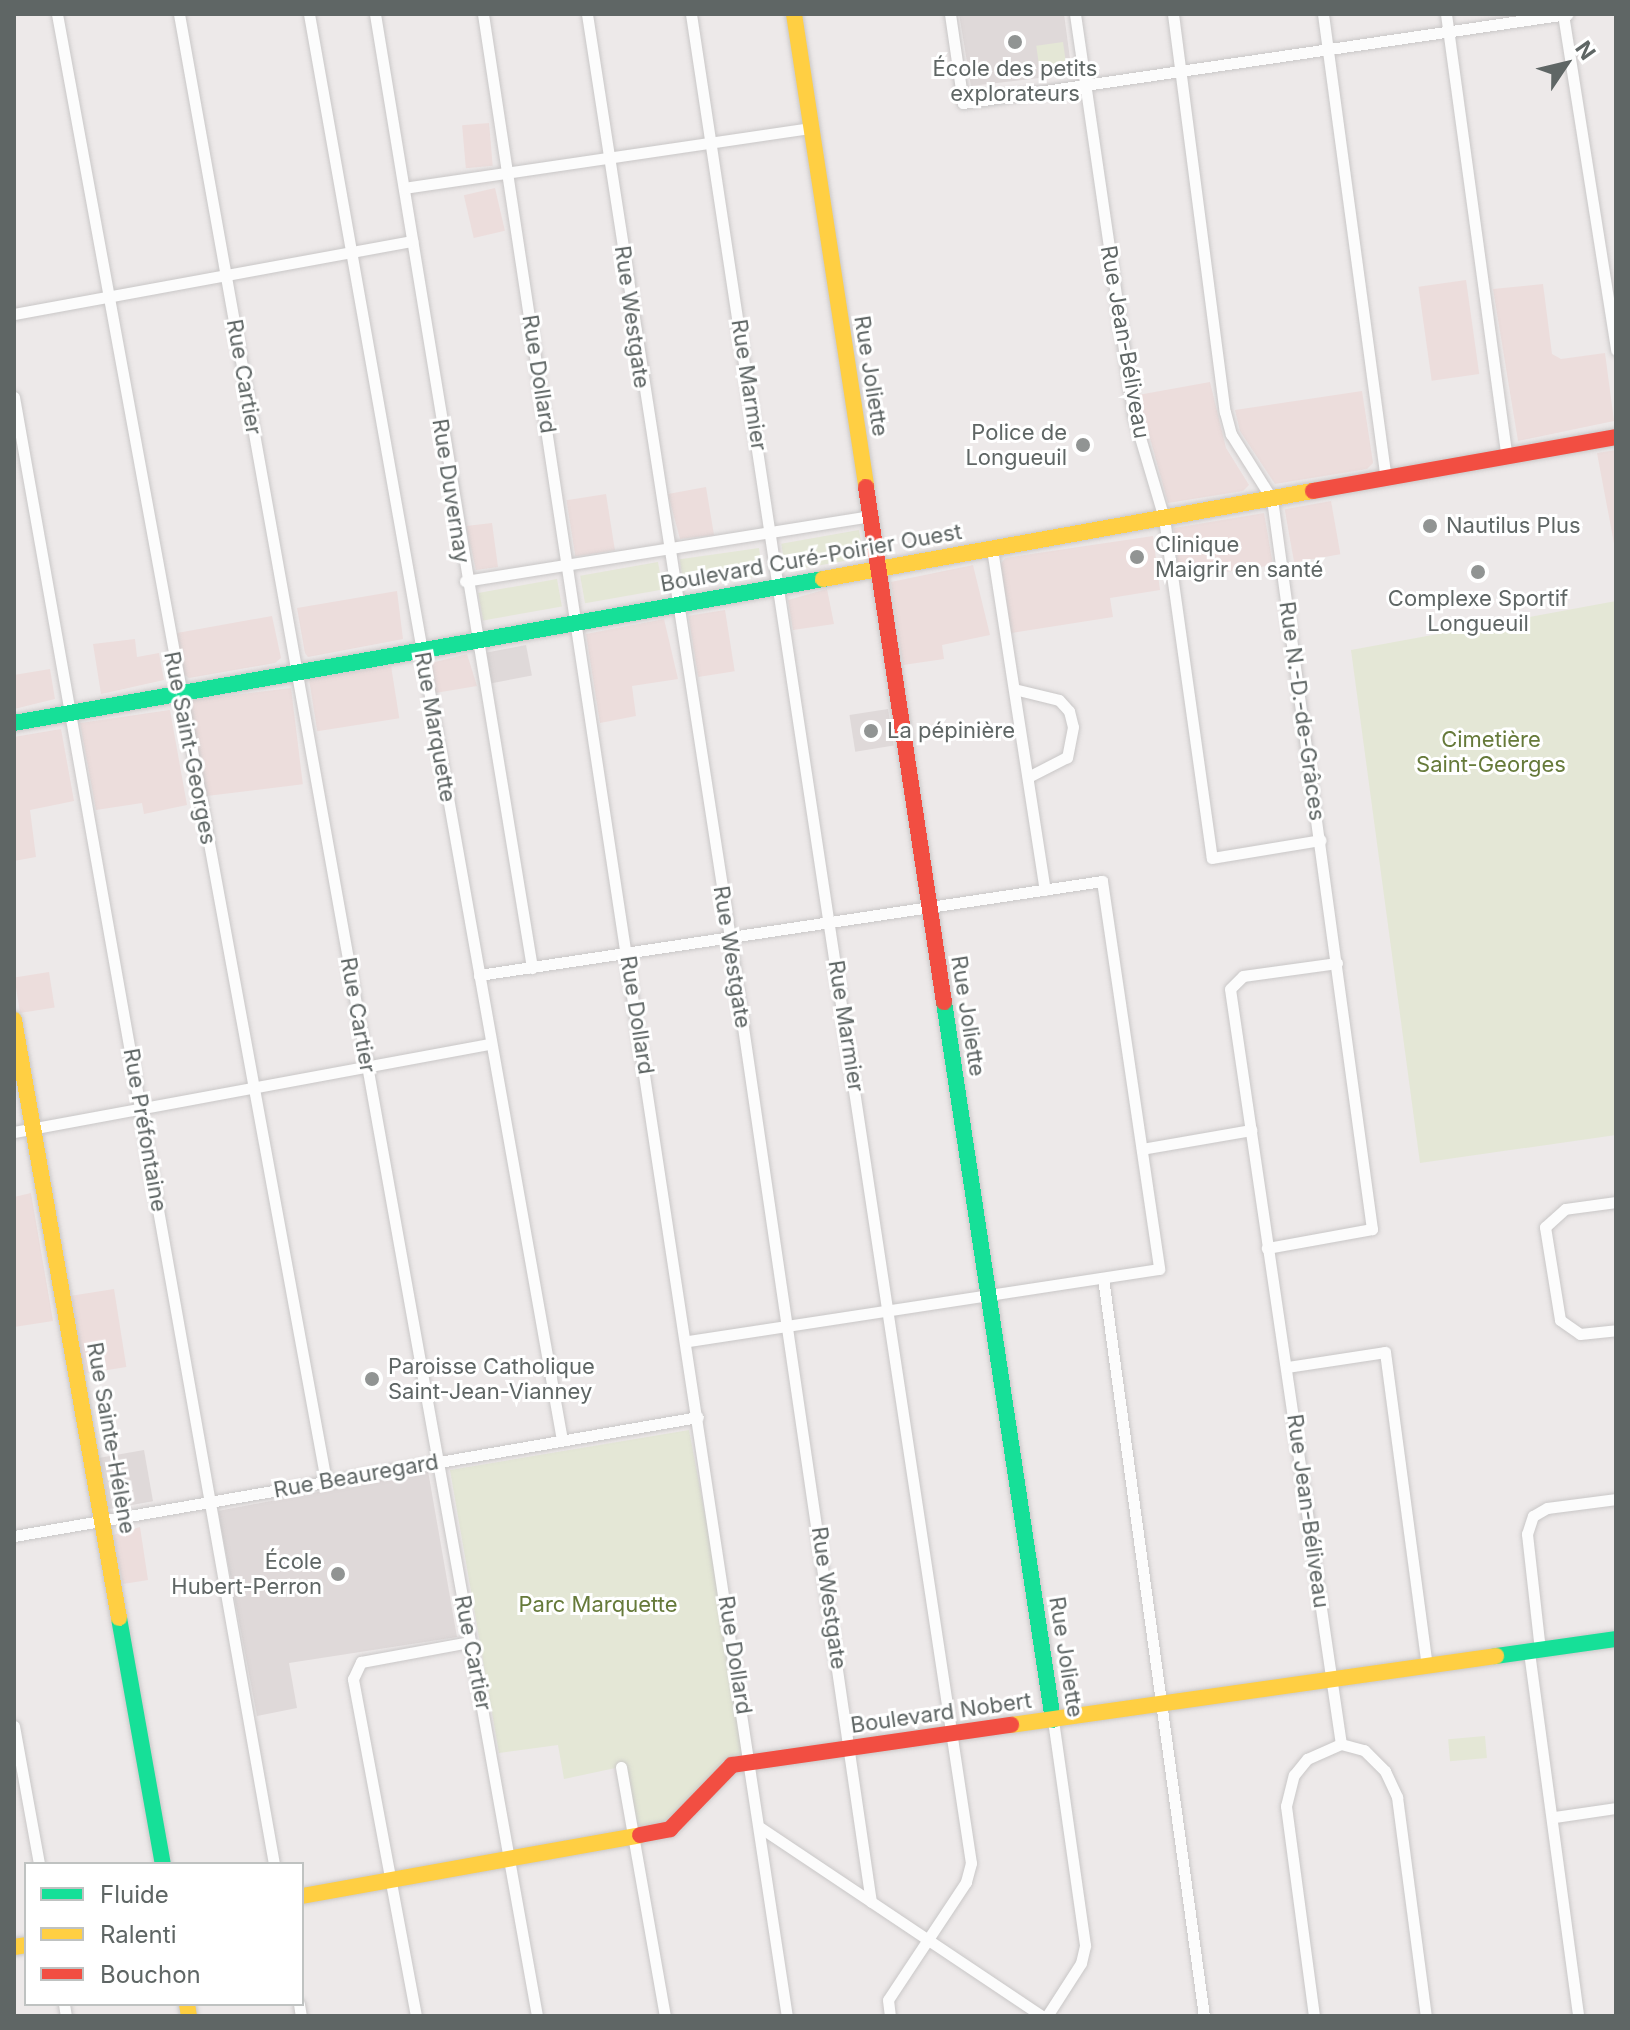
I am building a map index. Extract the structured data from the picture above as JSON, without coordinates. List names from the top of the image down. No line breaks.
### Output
{"streets":{"street":["Rue Westgate","Rue Jean-Béliveau","Rue Dollard","Rue Joliette","Rue Cartier","Rue Marmier","Rue Duvernay","Boulevard Curé-Poirier Ouest","Rue N.-D.-de-Grâces","Rue Marquette","Rue Saint-Georges","Rue Préfontaine","Rue Sainte-Hélène","Rue Beauregard","Boulevard Nobert"]},"crossings":[["Rue Westgate","Boulevard Curé-Poirier Ouest"],["Rue Westgate","Boulevard Nobert"],["Rue Jean-Béliveau","Boulevard Curé-Poirier Ouest"],["Rue Jean-Béliveau","Rue N.-D.-de-Grâces"],["Rue Jean-Béliveau","Boulevard Nobert"],["Rue Dollard","Boulevard Curé-Poirier Ouest"],["Rue Dollard","Rue Beauregard"],["Rue Dollard","Boulevard Nobert"],["Rue Joliette","Boulevard Curé-Poirier Ouest"],["Rue Joliette","Boulevard Nobert"],["Rue Cartier","Boulevard Curé-Poirier Ouest"],["Rue Cartier","Rue Beauregard"],["Rue Cartier","Boulevard Nobert"],["Rue Marmier","Boulevard Curé-Poirier Ouest"],["Rue Marmier","Boulevard Nobert"],["Rue Duvernay","Boulevard Curé-Poirier Ouest"],["Boulevard Curé-Poirier Ouest","Rue N.-D.-de-Grâces"],["Boulevard Curé-Poirier Ouest","Rue Marquette"],["Boulevard Curé-Poirier Ouest","Rue Saint-Georges"],["Boulevard Curé-Poirier Ouest","Rue Préfontaine"],["Rue Marquette","Rue Beauregard"],["Rue Saint-Georges","Rue Beauregard"],["Rue Préfontaine","Rue Beauregard"],["Rue Sainte-Hélène","Rue Beauregard"]],"parks":["Cimetière Saint-Georges","Parc Marquette"],"places":["École des petits explorateurs","Police de Longueuil","Nautilus Plus","Clinique Maigrir en santé","Complexe Sportif Longueuil","La pépinière","Paroisse Catholique Saint-Jean-Vianney","École Hubert-Perron"],"legend":["Fluide","Ralenti","Bouchon"],"north":"top right"}
